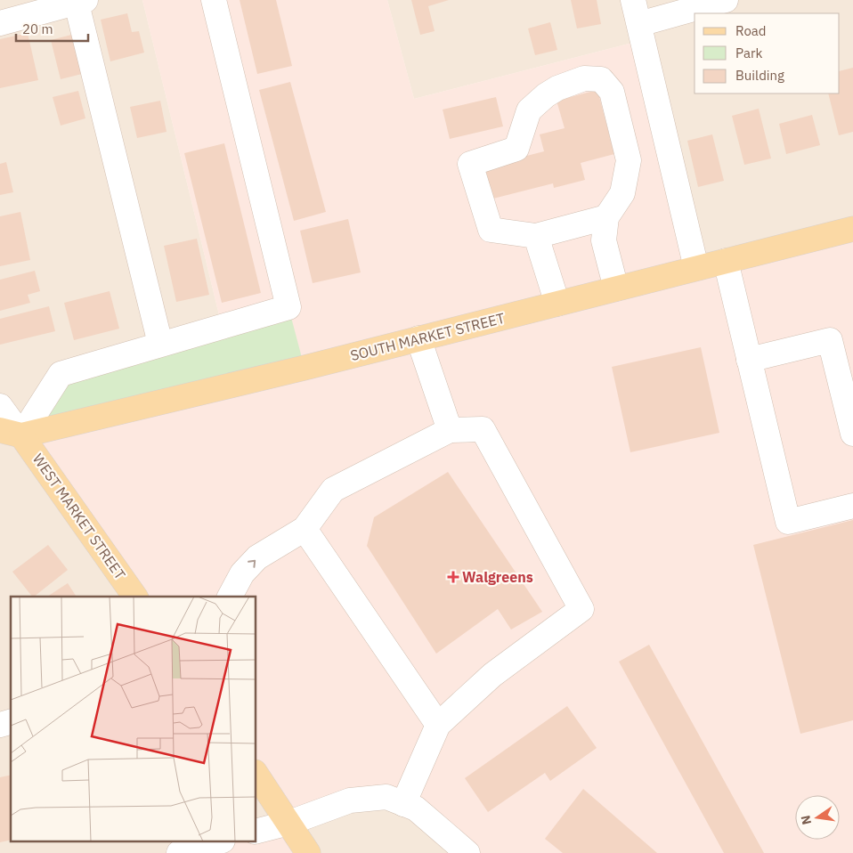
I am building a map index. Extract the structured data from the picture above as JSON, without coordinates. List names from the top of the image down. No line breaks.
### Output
{"streets":{"main road":["SOUTH MARKET STREET","WEST MARKET STREET"]},"crossings":[["SOUTH MARKET STREET","WEST MARKET STREET"]],"places":{"health":["Walgreens"]},"legend":["Road","Park","Building"],"scale_bar":"20 m","north":"left"}
